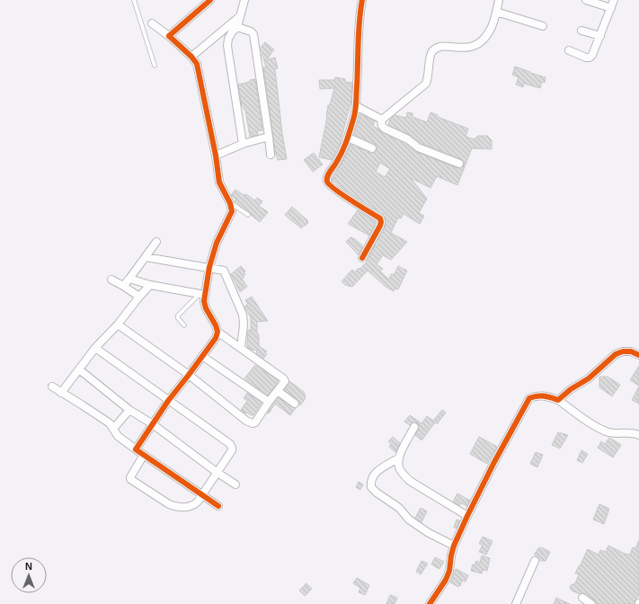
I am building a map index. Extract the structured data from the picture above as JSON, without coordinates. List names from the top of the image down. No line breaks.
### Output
{"north":"top"}
